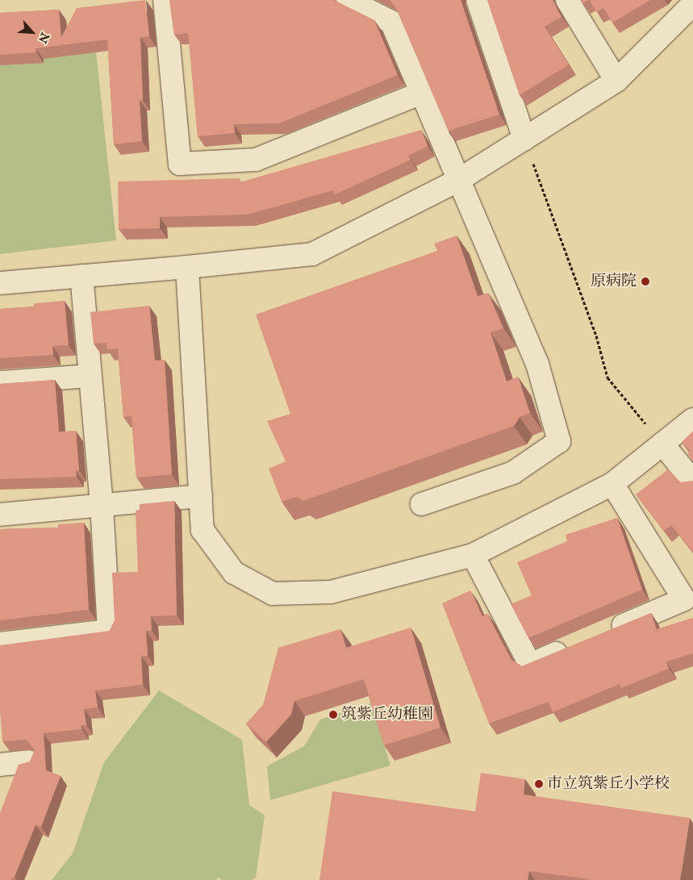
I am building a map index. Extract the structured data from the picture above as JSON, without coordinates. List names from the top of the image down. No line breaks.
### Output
{"places":["原病院","筑紫丘幼稚園","市立筑紫丘小学校"],"north":"bottom right"}
